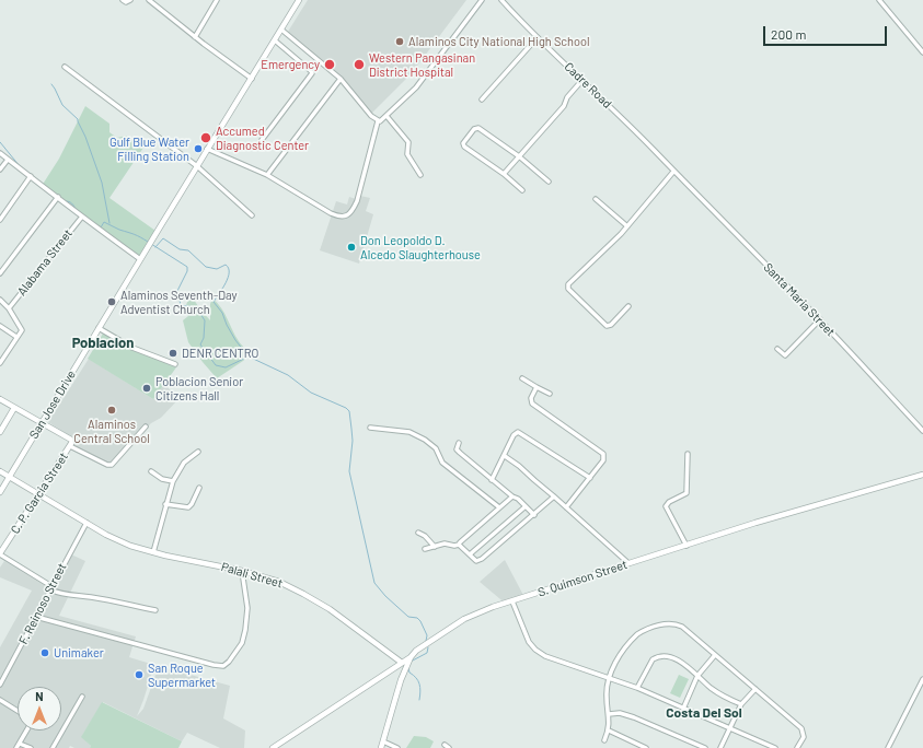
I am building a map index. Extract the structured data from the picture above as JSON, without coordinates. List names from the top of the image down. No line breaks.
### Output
{"streets":{"street":["Cadre Road","Alabama Street","Santa Maria Street","San Jose Drive","C. P. Garcia Street","Palali Street","S. Quimson Street","F. Reinoso Street"]},"crossings":[["Cadre Road","Santa Maria Street"],["San Jose Drive","C. P. Garcia Street"],["San Jose Drive","Palali Street"],["C. P. Garcia Street","Palali Street"],["Palali Street","S. Quimson Street"],["Palali Street","F. Reinoso Street"]],"districts":["Poblacion","Costa Del Sol"],"places":["Alaminos City National High School","Emergency","Western Pangasinan District Hospital","Accumed Diagnostic Center","Gulf Blue Water Filling Station","Don Leopoldo D. Alcedo Slaughterhouse","Alaminos Seventh-Day Adventist Church","DENR CENTRO","Poblacion Senior Citizens Hall","Alaminos Central School","Unimaker","San Roque Supermarket"],"scale_bar":"200 m","north":"top"}
